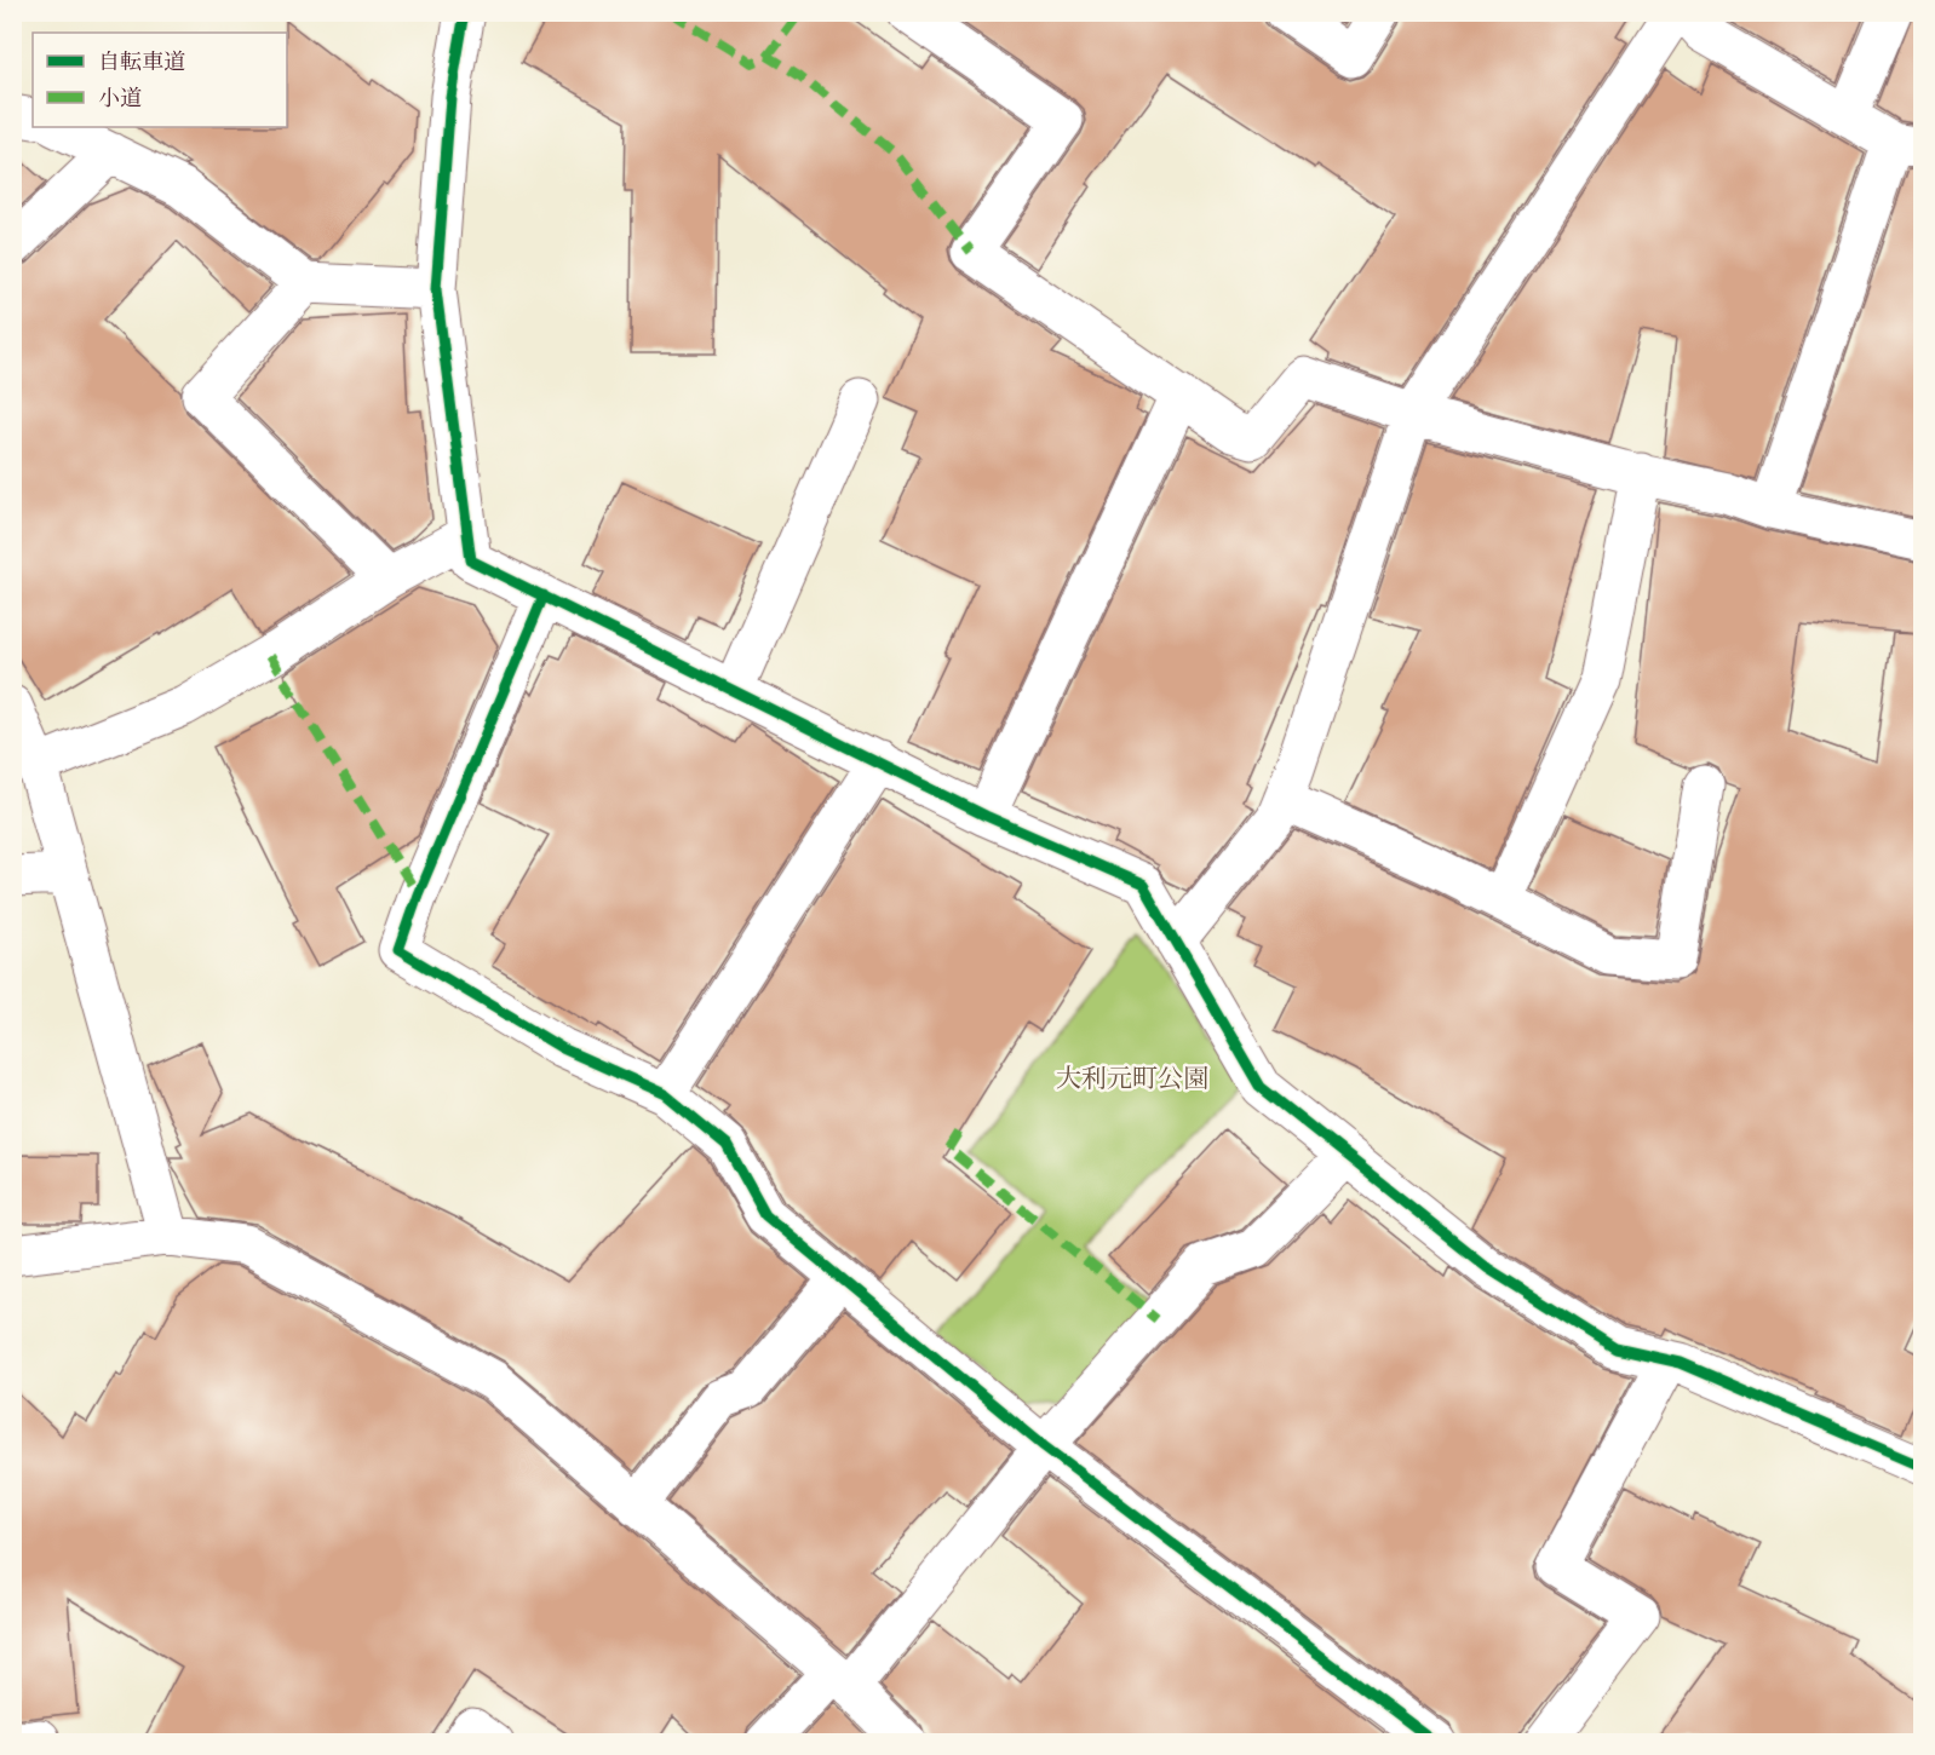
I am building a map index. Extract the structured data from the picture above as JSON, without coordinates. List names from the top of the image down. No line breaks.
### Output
{"parks":["大利元町公園"],"legend":["自転車道","小道"]}
